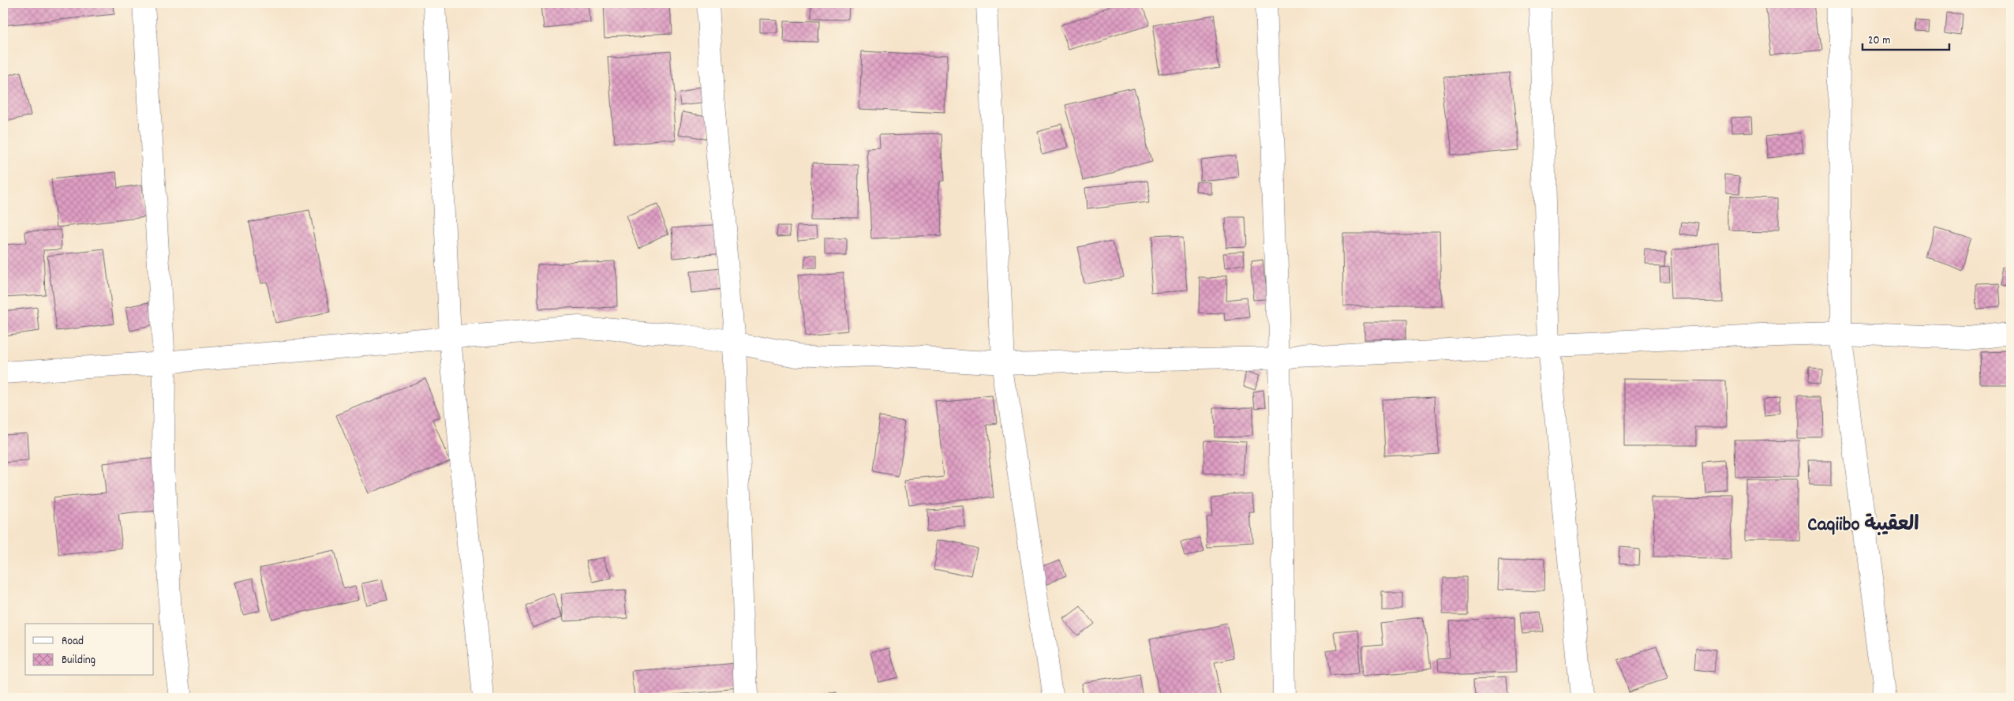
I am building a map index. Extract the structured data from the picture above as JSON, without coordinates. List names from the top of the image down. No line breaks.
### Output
{"districts":["Caqiibo العقيبة"],"legend":["Road","Building"],"scale_bar":"20 m"}
